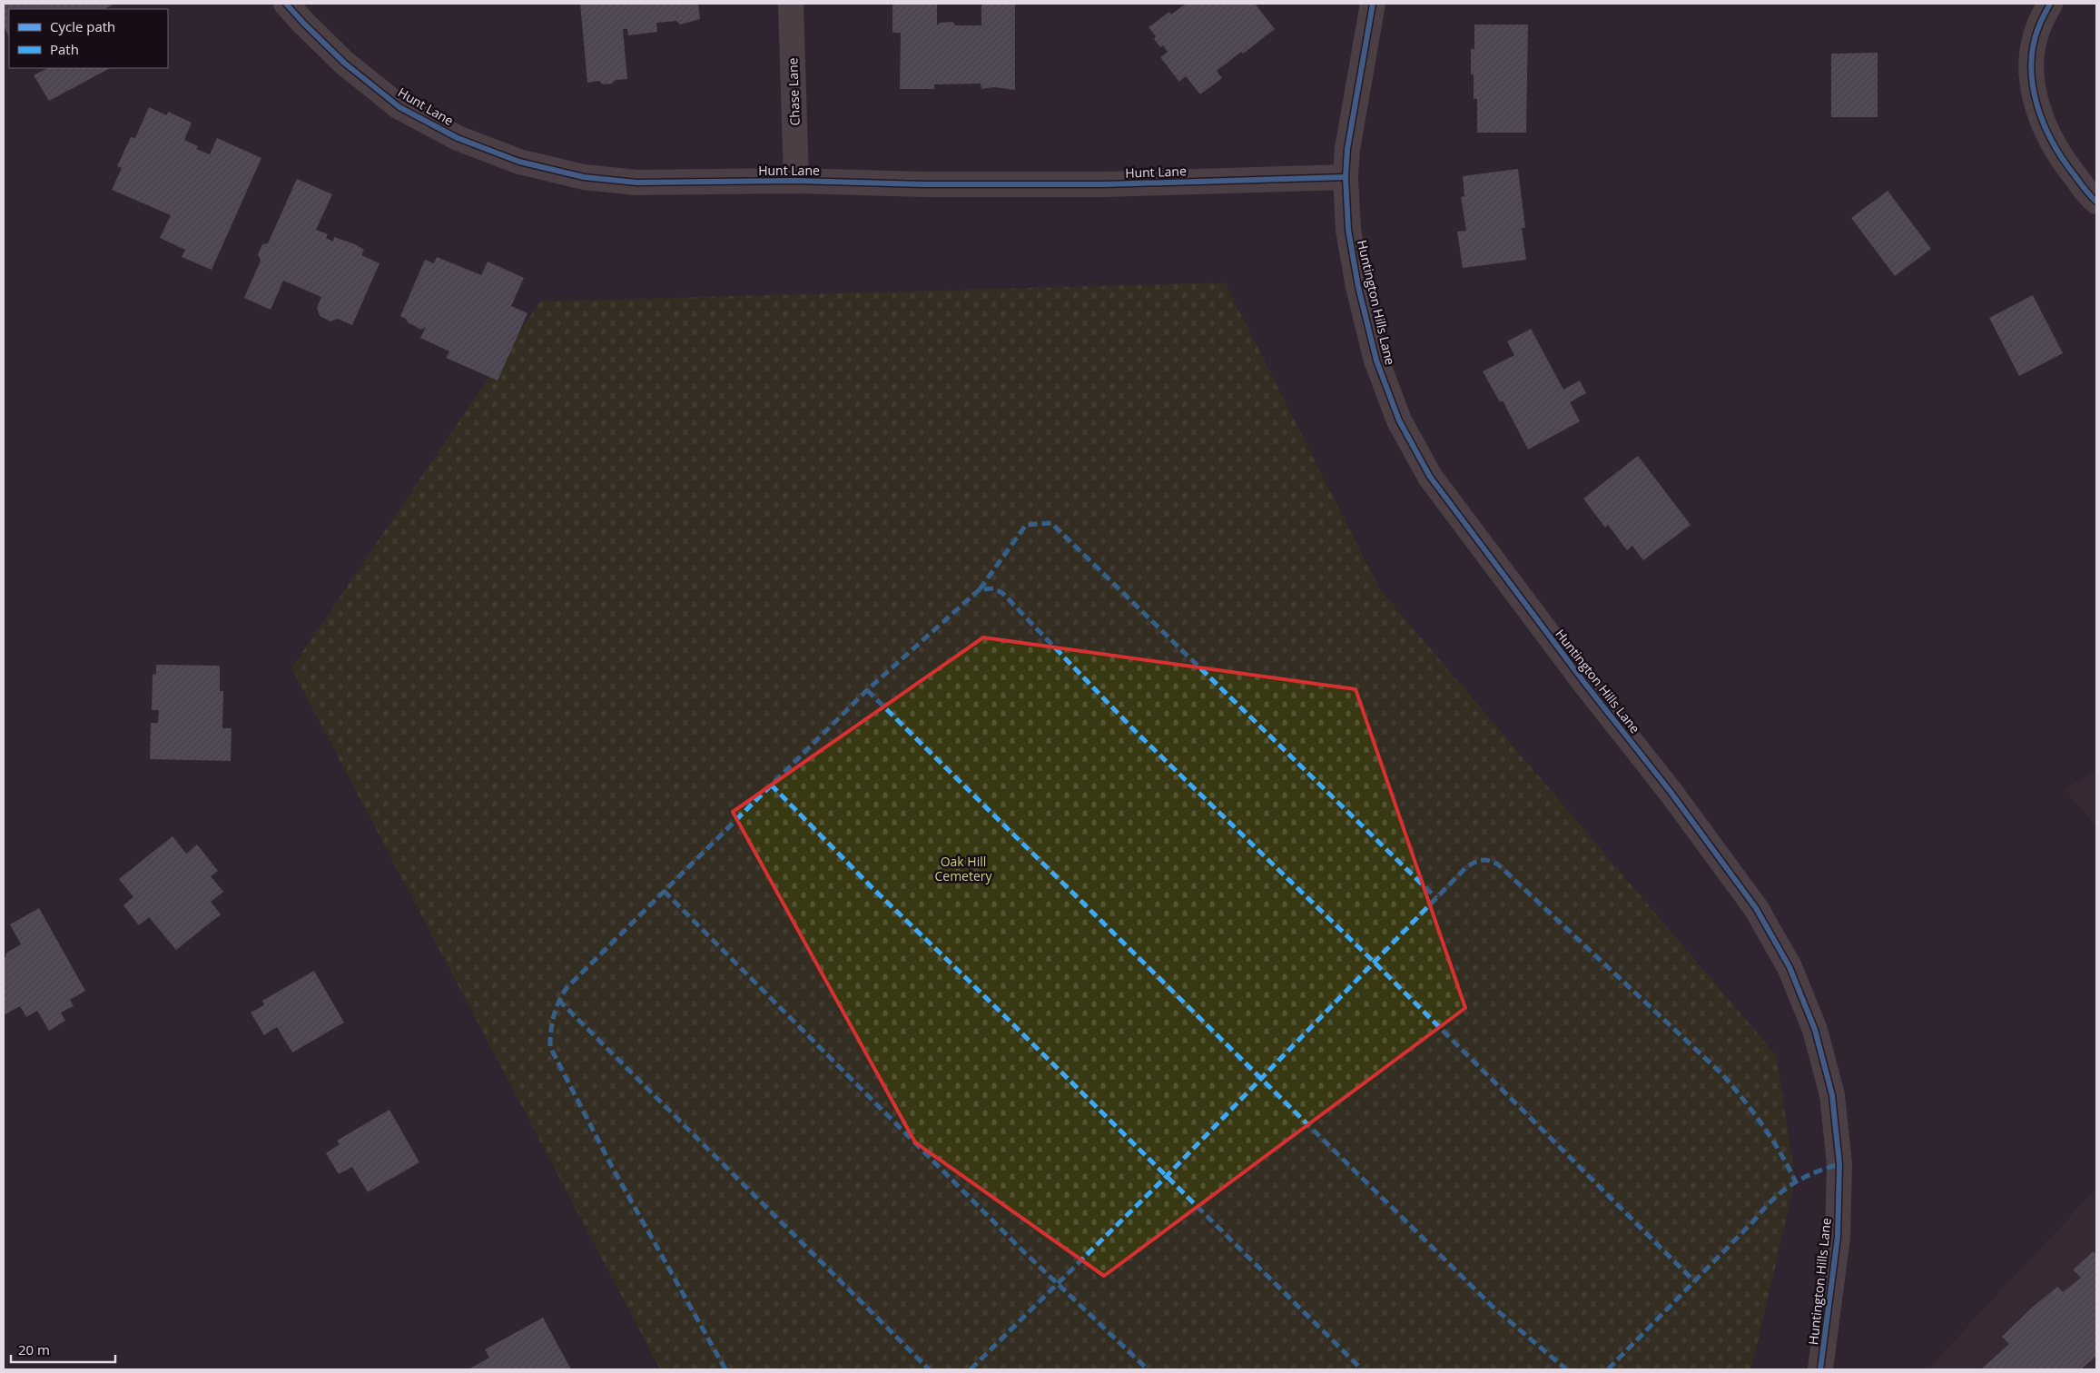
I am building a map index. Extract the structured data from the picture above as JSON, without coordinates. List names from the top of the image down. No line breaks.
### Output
{"streets":{"street":["Chase Lane","Hunt Lane","Huntington Hills Lane"]},"crossings":[["Chase Lane","Hunt Lane"],["Hunt Lane","Huntington Hills Lane"]],"parks":["Oak Hill Cemetery"],"legend":["Cycle path","Path"],"scale_bar":"20 m"}
